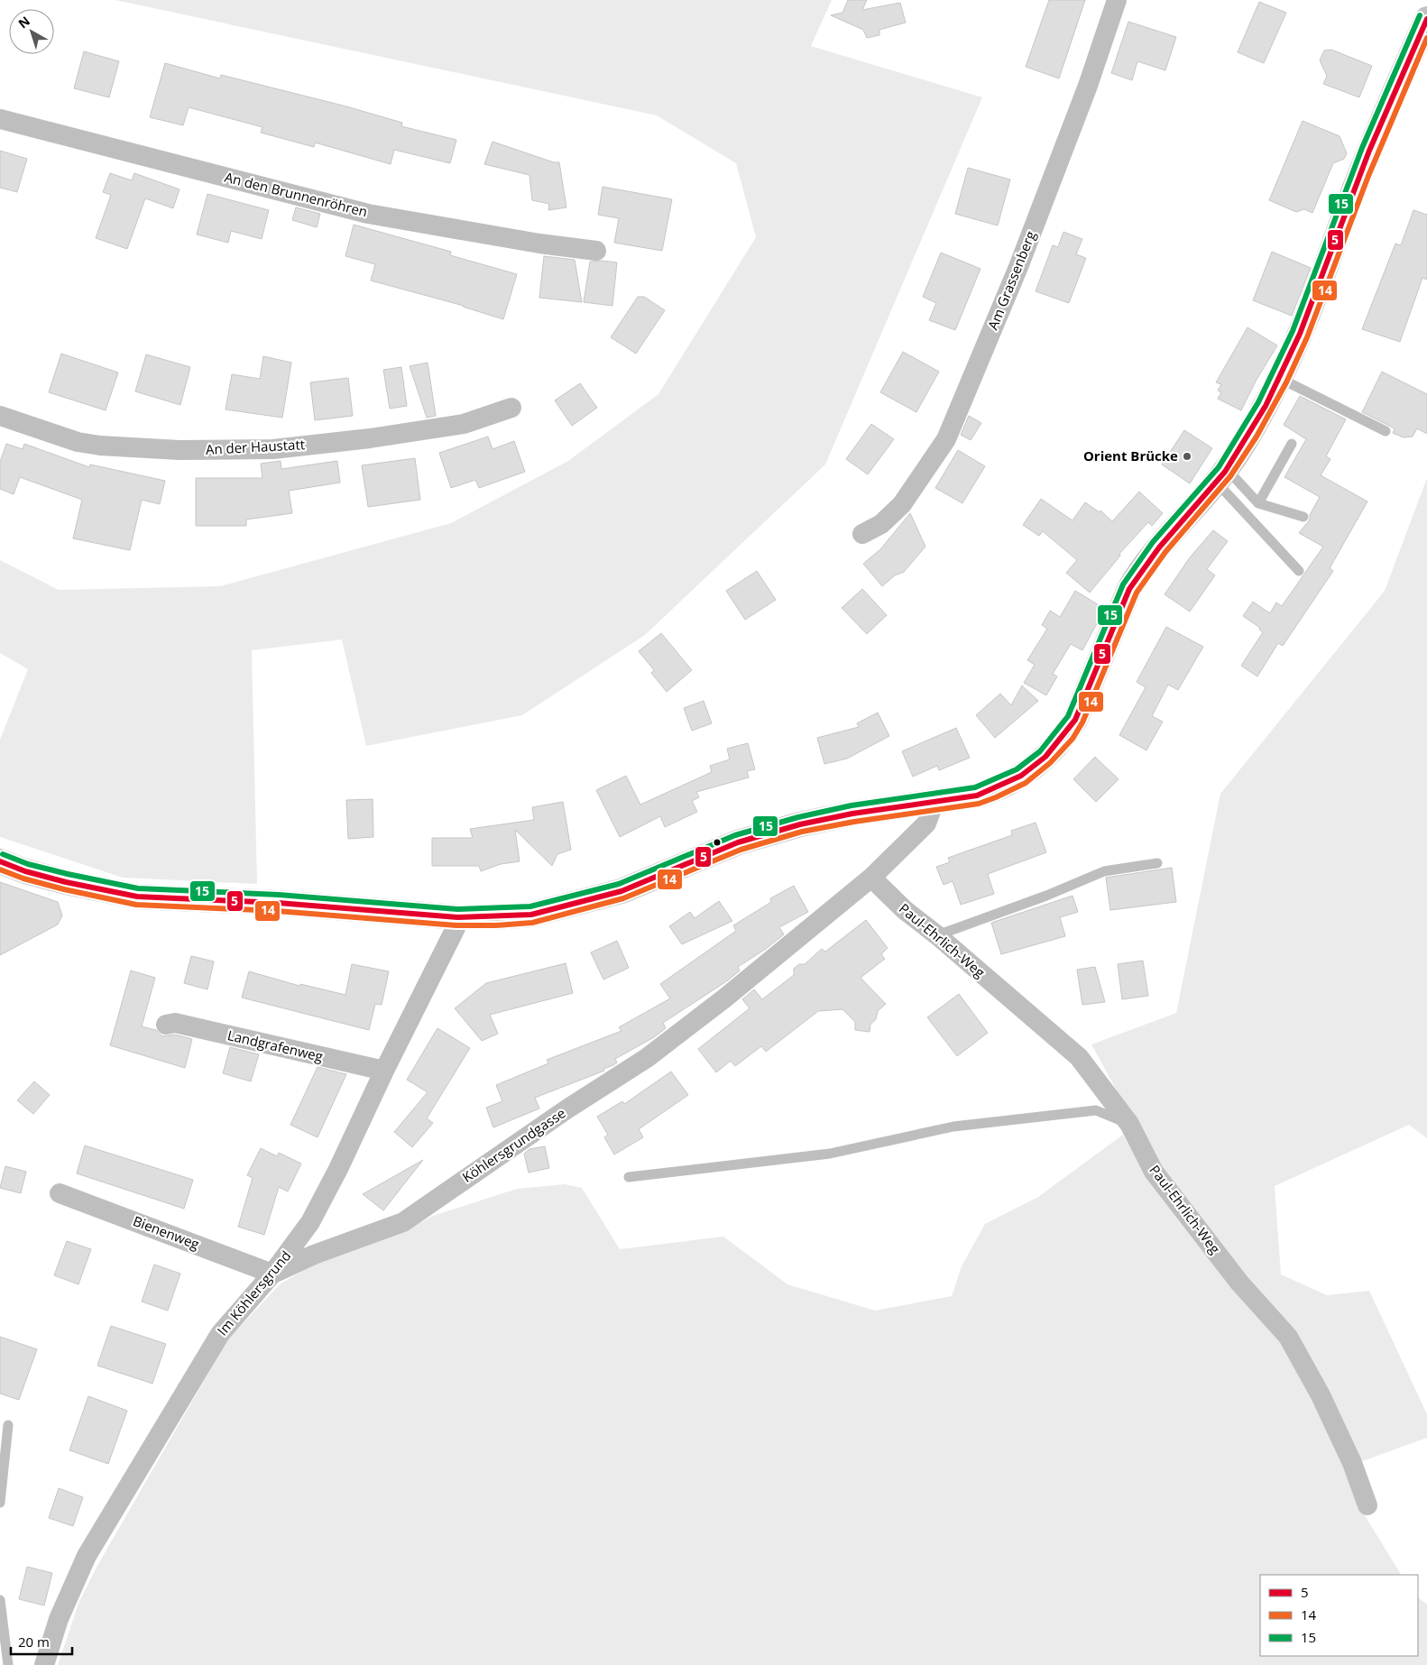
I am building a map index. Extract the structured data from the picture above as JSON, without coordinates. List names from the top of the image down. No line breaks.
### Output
{"streets":{"street":["An den Brunnenröhren","Am Grassenberg","An der Haustatt","Paul-Ehrlich-Weg","Landgrafenweg","Köhlersgrundgasse","Bienenweg","Im Köhlersgrund"]},"crossings":[["Paul-Ehrlich-Weg","Köhlersgrundgasse"],["Landgrafenweg","Im Köhlersgrund"],["Köhlersgrundgasse","Bienenweg"],["Köhlersgrundgasse","Im Köhlersgrund"],["Bienenweg","Im Köhlersgrund"]],"places":["Orient Brücke"],"lines":["transit line 15","transit line 5","transit line 14"],"legend":["5","14","15"],"scale_bar":"20 m","north":"top left"}
